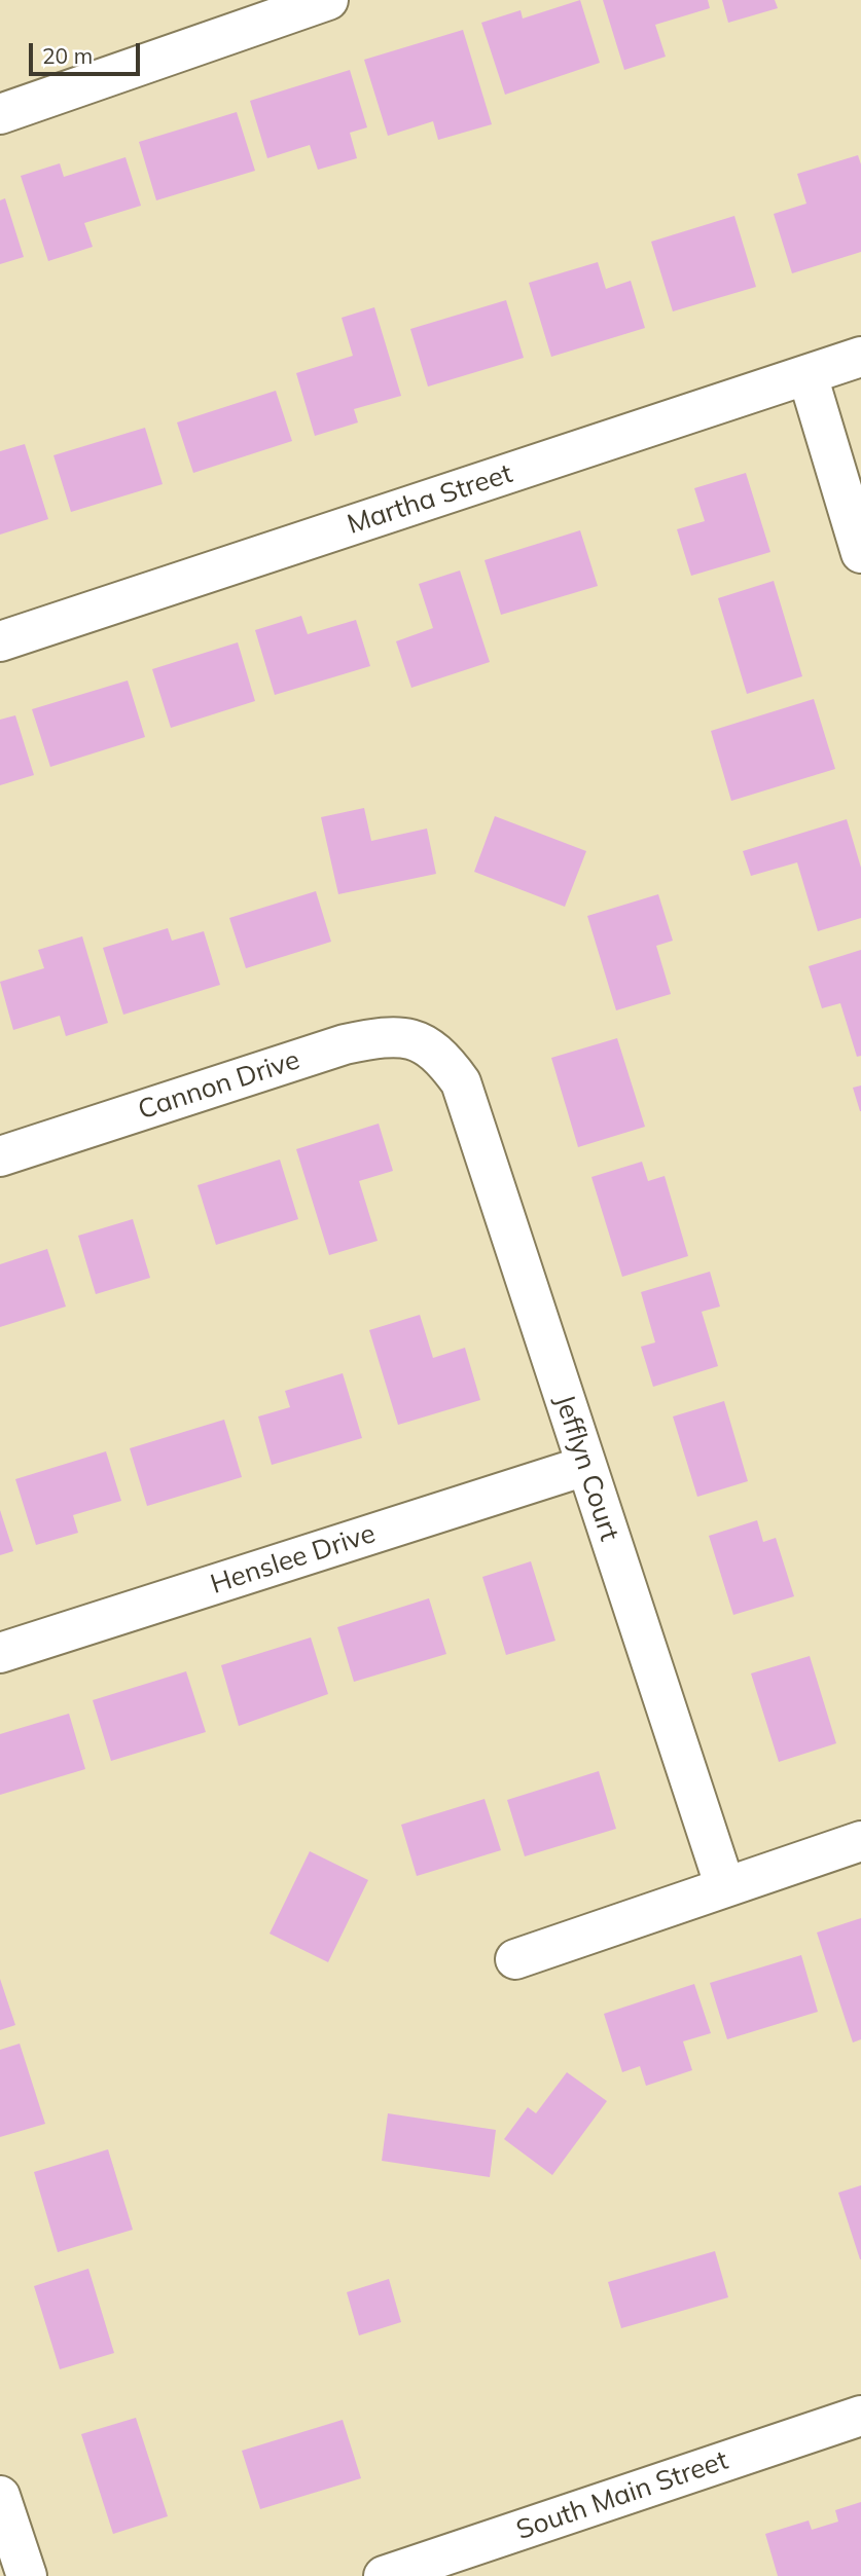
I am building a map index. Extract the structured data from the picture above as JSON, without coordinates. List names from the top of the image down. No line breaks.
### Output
{"streets":{"street":["Martha Street","Cannon Drive","Jefflyn Court","Henslee Drive","South Main Street"]},"crossings":[["Cannon Drive","Jefflyn Court"],["Jefflyn Court","Henslee Drive"]],"scale_bar":"20 m"}
